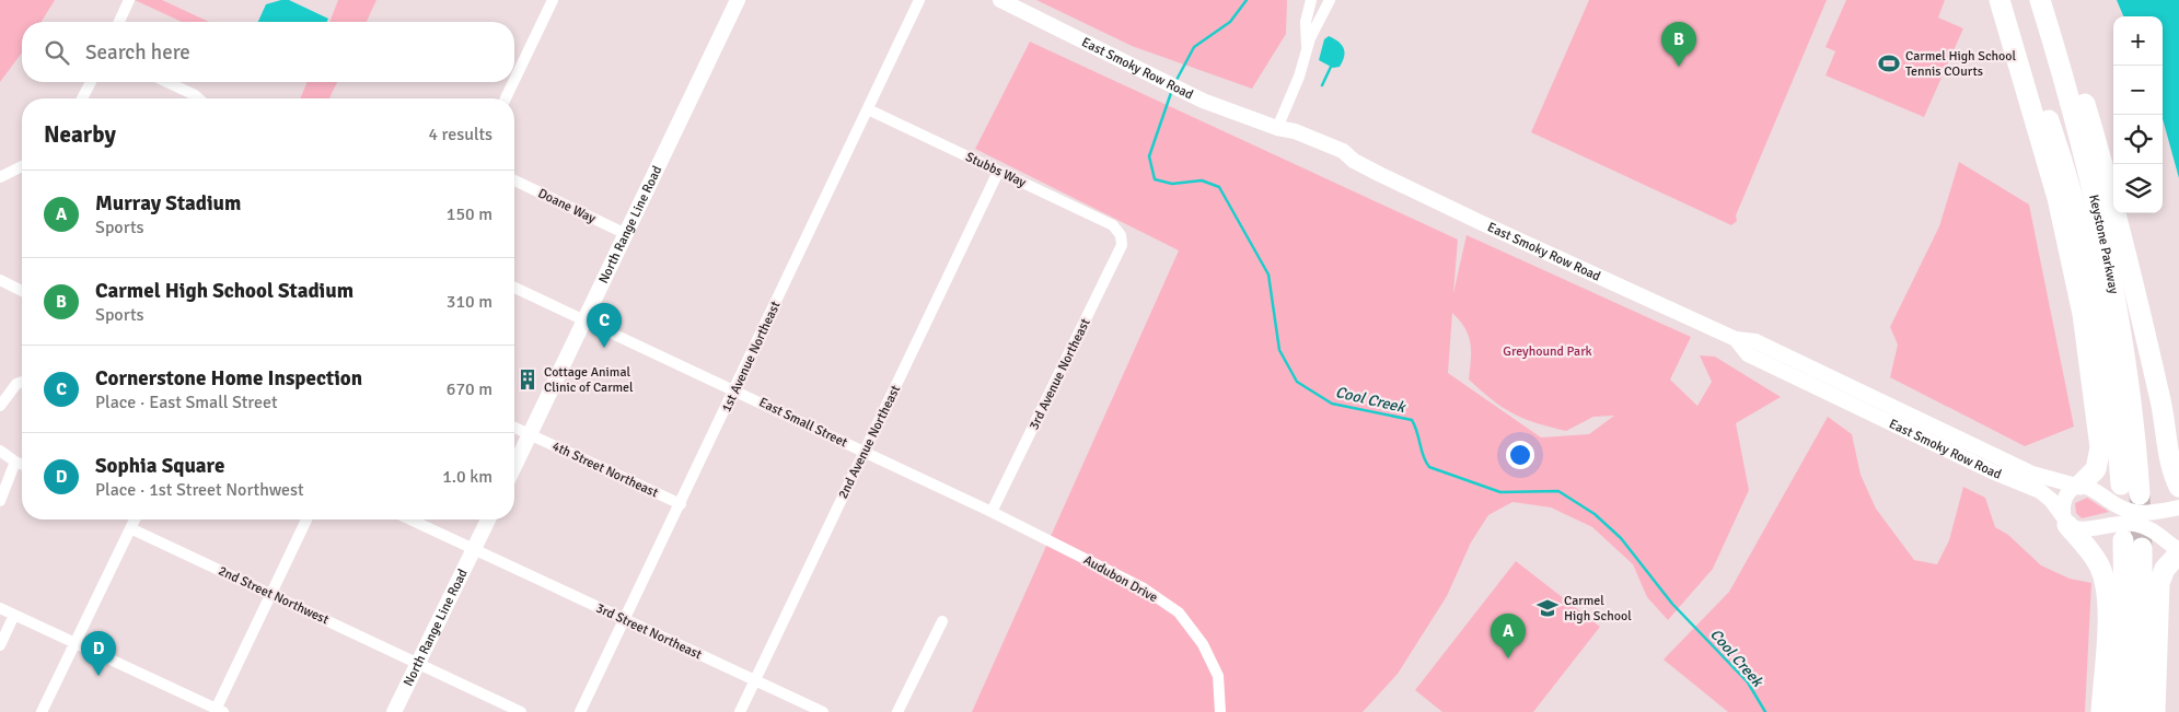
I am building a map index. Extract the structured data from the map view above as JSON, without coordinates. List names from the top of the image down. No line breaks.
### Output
{"streets":{"highway":["Keystone Parkway"],"street":["East Smoky Row Road","Stubbs Way","Doane Way","North Range Line Road","1st Avenue Northeast","3rd Avenue Northeast","East Small Street","2nd Avenue Northeast","4th Street Northeast","Audubon Drive","2nd Street Northwest","3rd Street Northeast"]},"crossings":[["Stubbs Way","1st Avenue Northeast"],["Stubbs Way","3rd Avenue Northeast"],["Stubbs Way","2nd Avenue Northeast"],["Doane Way","North Range Line Road"],["North Range Line Road","East Small Street"],["North Range Line Road","4th Street Northeast"],["North Range Line Road","2nd Street Northwest"],["North Range Line Road","3rd Street Northeast"],["1st Avenue Northeast","East Small Street"],["1st Avenue Northeast","4th Street Northeast"],["1st Avenue Northeast","3rd Street Northeast"],["3rd Avenue Northeast","East Small Street"],["3rd Avenue Northeast","Audubon Drive"],["East Small Street","2nd Avenue Northeast"],["East Small Street","Audubon Drive"],["2nd Avenue Northeast","3rd Street Northeast"]],"water":["Cool Creek"],"parks":["Greyhound Park"],"places":{"sports":["Carmel High School Tennis COurts"],"building":["Cottage Animal Clinic of Carmel"],"school or university":["Carmel High School"]},"page":{"map_buttons":["+","−"],"pins":["B","C","A","D"],"search":"Search here","heading":["Nearby","4 results"],"list":[{"mark":"A","name":"Murray Stadium","note":"Sports","value":"150 m"},{"mark":"B","name":"Carmel High School Stadium","note":"Sports","value":"310 m"},{"mark":"C","name":"Cornerstone Home Inspection","note":"Place · East Small Street","value":"670 m"},{"mark":"D","name":"Sophia Square","note":"Place · 1st Street Northwest","value":"1.0 km"}]}}
